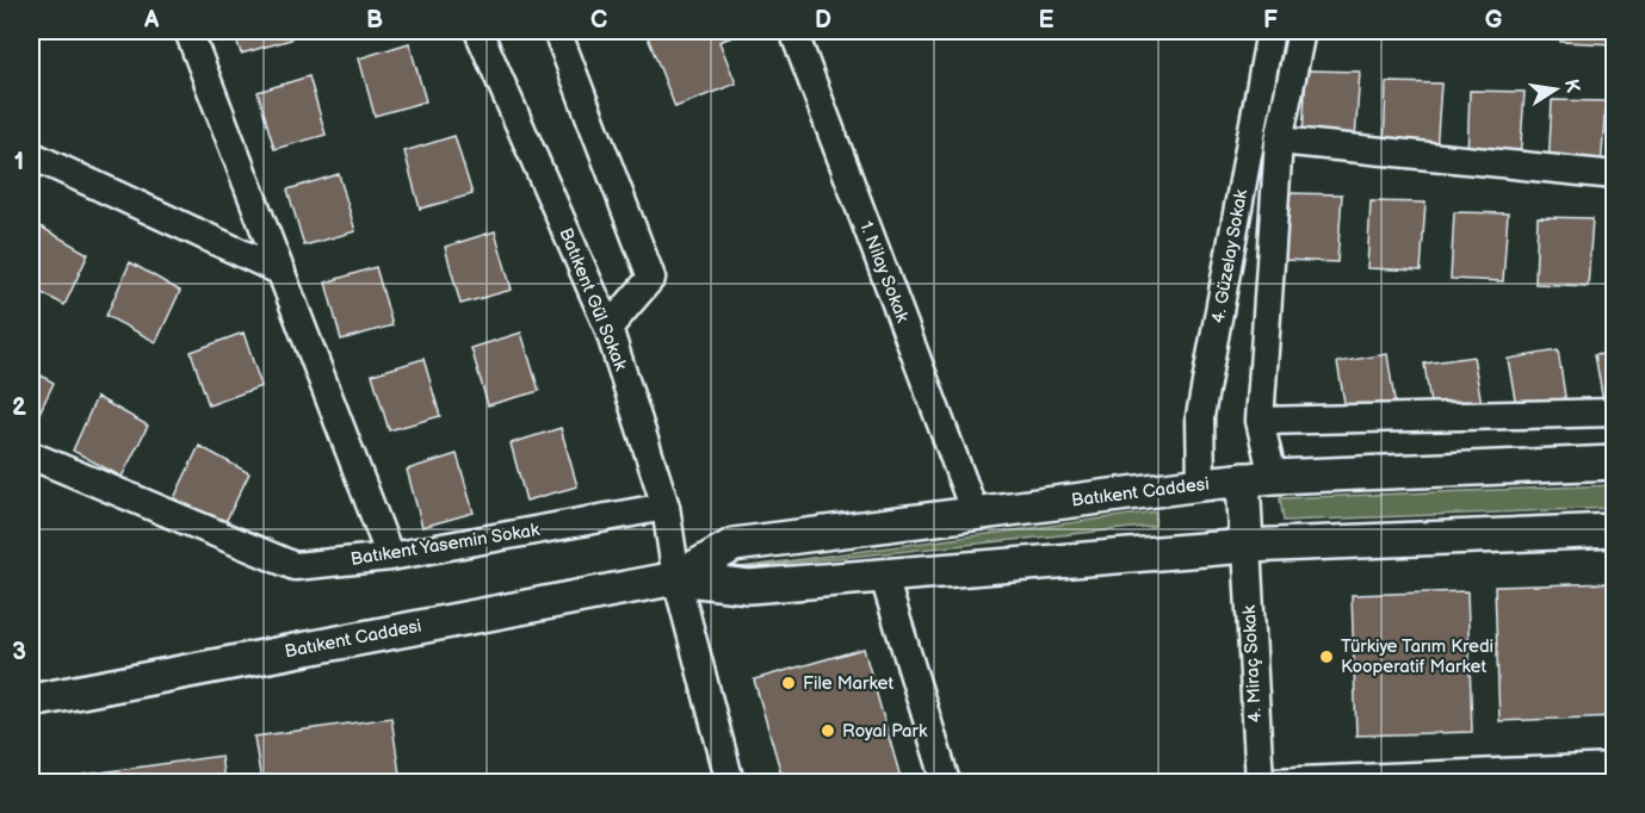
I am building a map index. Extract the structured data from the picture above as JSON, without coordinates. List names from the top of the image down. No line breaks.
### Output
{"streets":{"street":["4. Güzelay Sokak","1. Nilay Sokak","Batıkent Gül Sokak","Batıkent Caddesi","Batıkent Yasemin Sokak","4. Miraç Sokak"]},"crossings":[["4. Güzelay Sokak","Batıkent Caddesi"],["1. Nilay Sokak","Batıkent Caddesi"],["Batıkent Gül Sokak","Batıkent Caddesi"],["Batıkent Gül Sokak","Batıkent Yasemin Sokak"],["Batıkent Caddesi","4. Miraç Sokak"]],"places":["Türkiye Tarım Kredi Kooperatif Market","File Market","Royal Park"],"north":"right","grid":{"columns":["A","B","C","D","E","F","G"],"rows":["1","2","3"]}}
